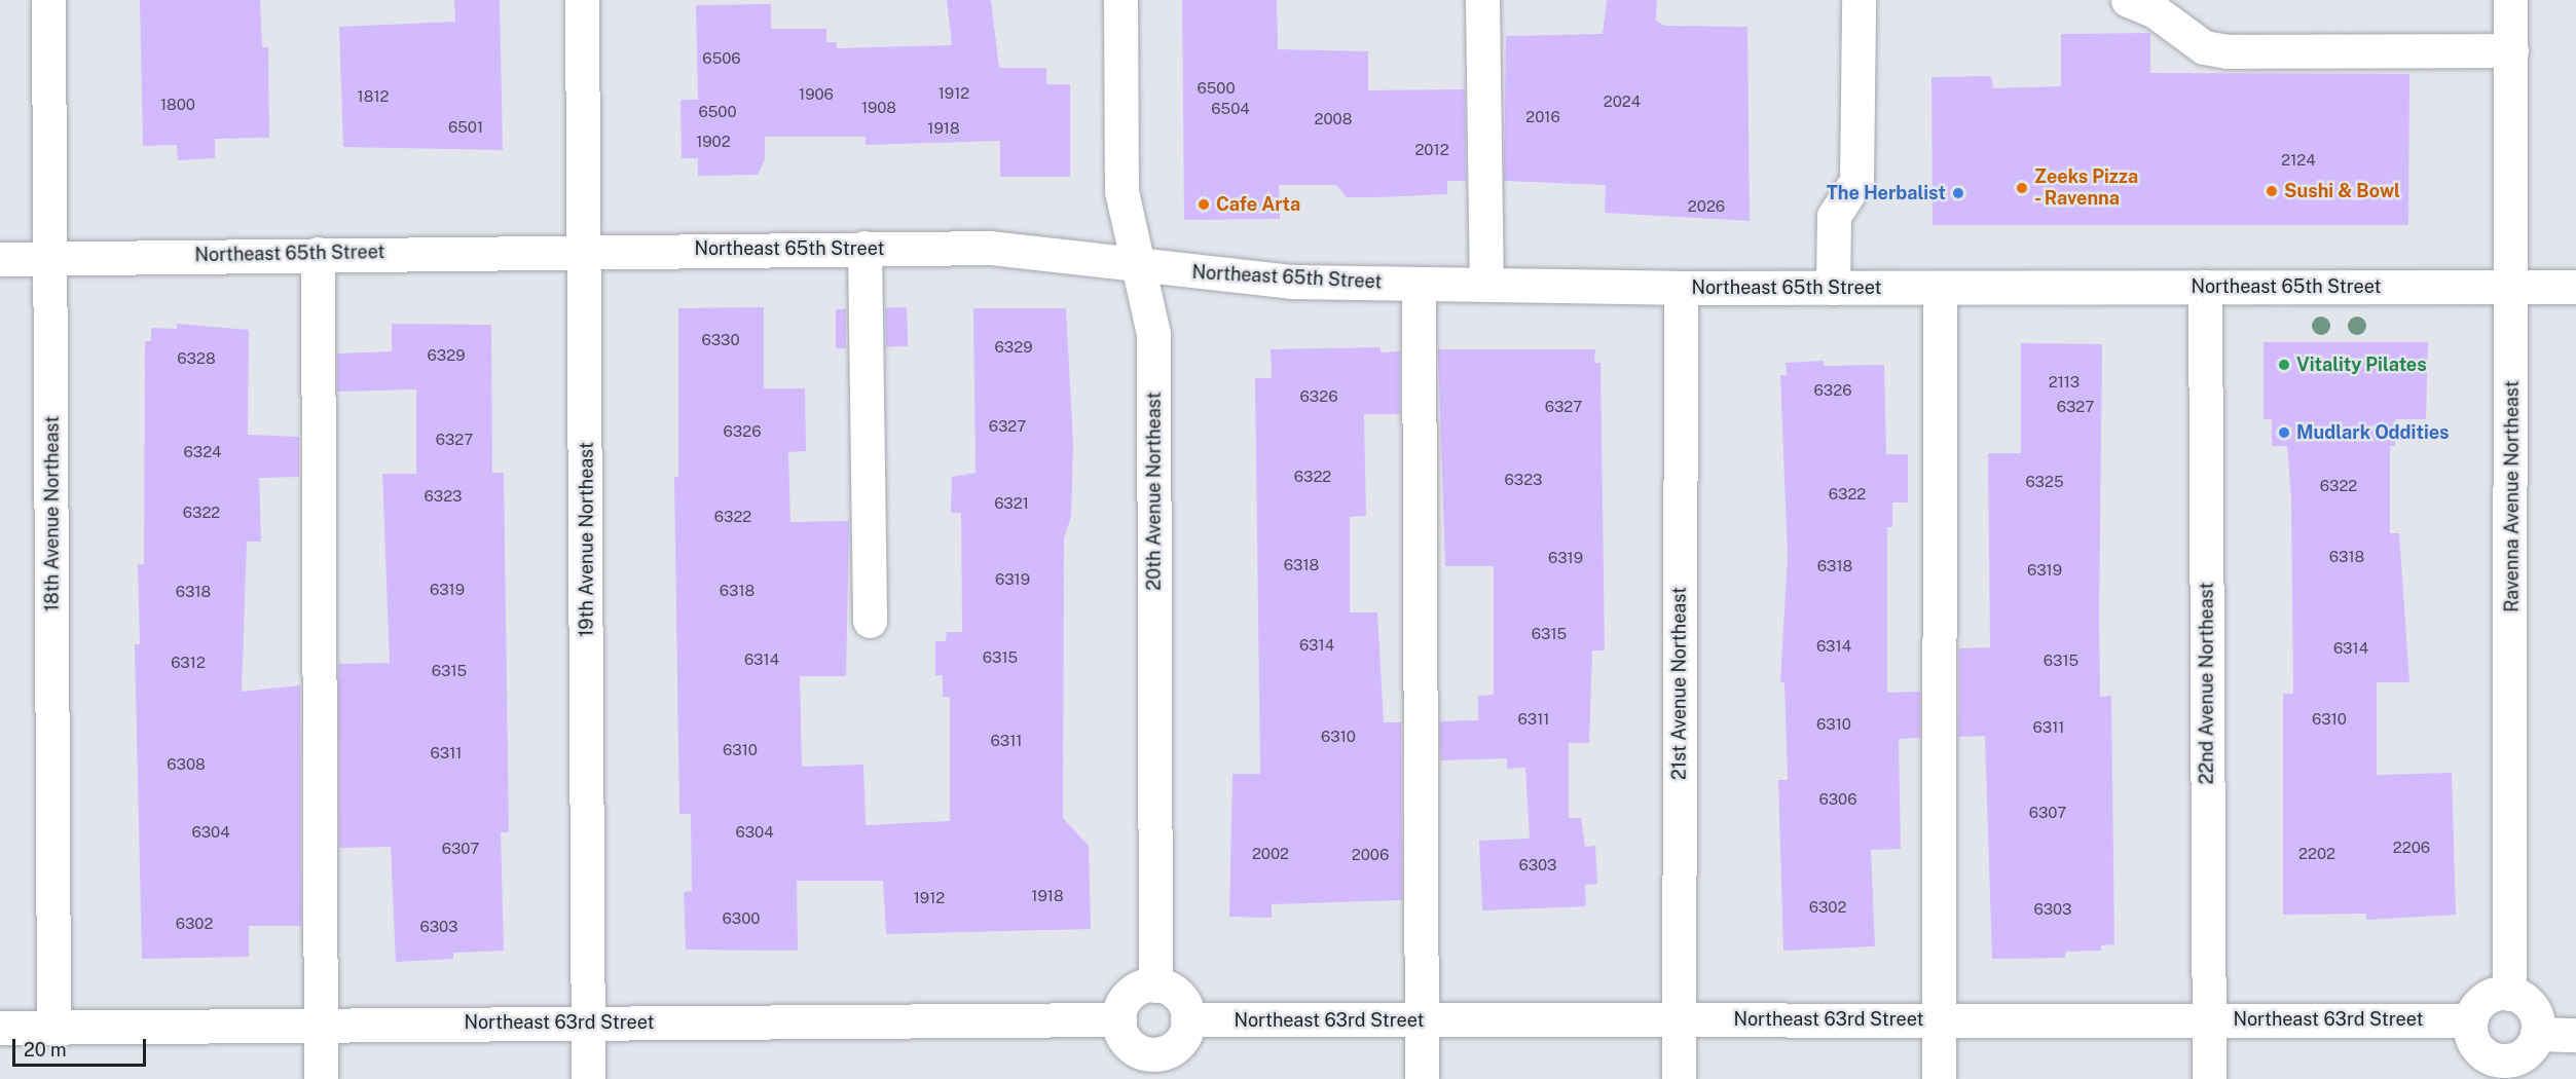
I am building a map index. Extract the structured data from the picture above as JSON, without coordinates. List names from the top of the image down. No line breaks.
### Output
{"streets":{"street":["Northeast 65th Street","20th Avenue Northeast","Ravenna Avenue Northeast","18th Avenue Northeast","19th Avenue Northeast","21st Avenue Northeast","22nd Avenue Northeast","Northeast 63rd Street"]},"crossings":[["Northeast 65th Street","20th Avenue Northeast"],["Northeast 65th Street","Ravenna Avenue Northeast"],["Northeast 65th Street","18th Avenue Northeast"],["Northeast 65th Street","19th Avenue Northeast"],["Northeast 65th Street","21st Avenue Northeast"],["Northeast 65th Street","22nd Avenue Northeast"],["20th Avenue Northeast","Northeast 63rd Street"],["Ravenna Avenue Northeast","Northeast 63rd Street"],["18th Avenue Northeast","Northeast 63rd Street"],["19th Avenue Northeast","Northeast 63rd Street"],["21st Avenue Northeast","Northeast 63rd Street"],["22nd Avenue Northeast","Northeast 63rd Street"]],"places":["Zeeks Pizza - Ravenna","Sushi & Bowl","The Herbalist","Cafe Arta","Vitality Pilates","Mudlark Oddities"],"house_numbers":["6506","6500","1912","1906","1812","2024","1800","1908","6504","6500","2016","2008","6501","1918","1902","2012","2124","2026","6330","6329","6329","6328","2113","6326","6326","6327","6327","6327","6326","6327","6324","6322","6323","6325","6322","6322","6323","6321","6322","6322","6318","6319","6318","6318","6319","6319","6319","6318","6318","6315","6314","6314","6314","6315","6314","6315","6312","6315","6311","6310","6310","6311","6310","6311","6310","6311","6308","6306","6307","6304","6304","2206","6307","2002","2202","2006","6303","1918","1912","6302","6303","6300","6302","6303"],"scale_bar":"20 m"}
